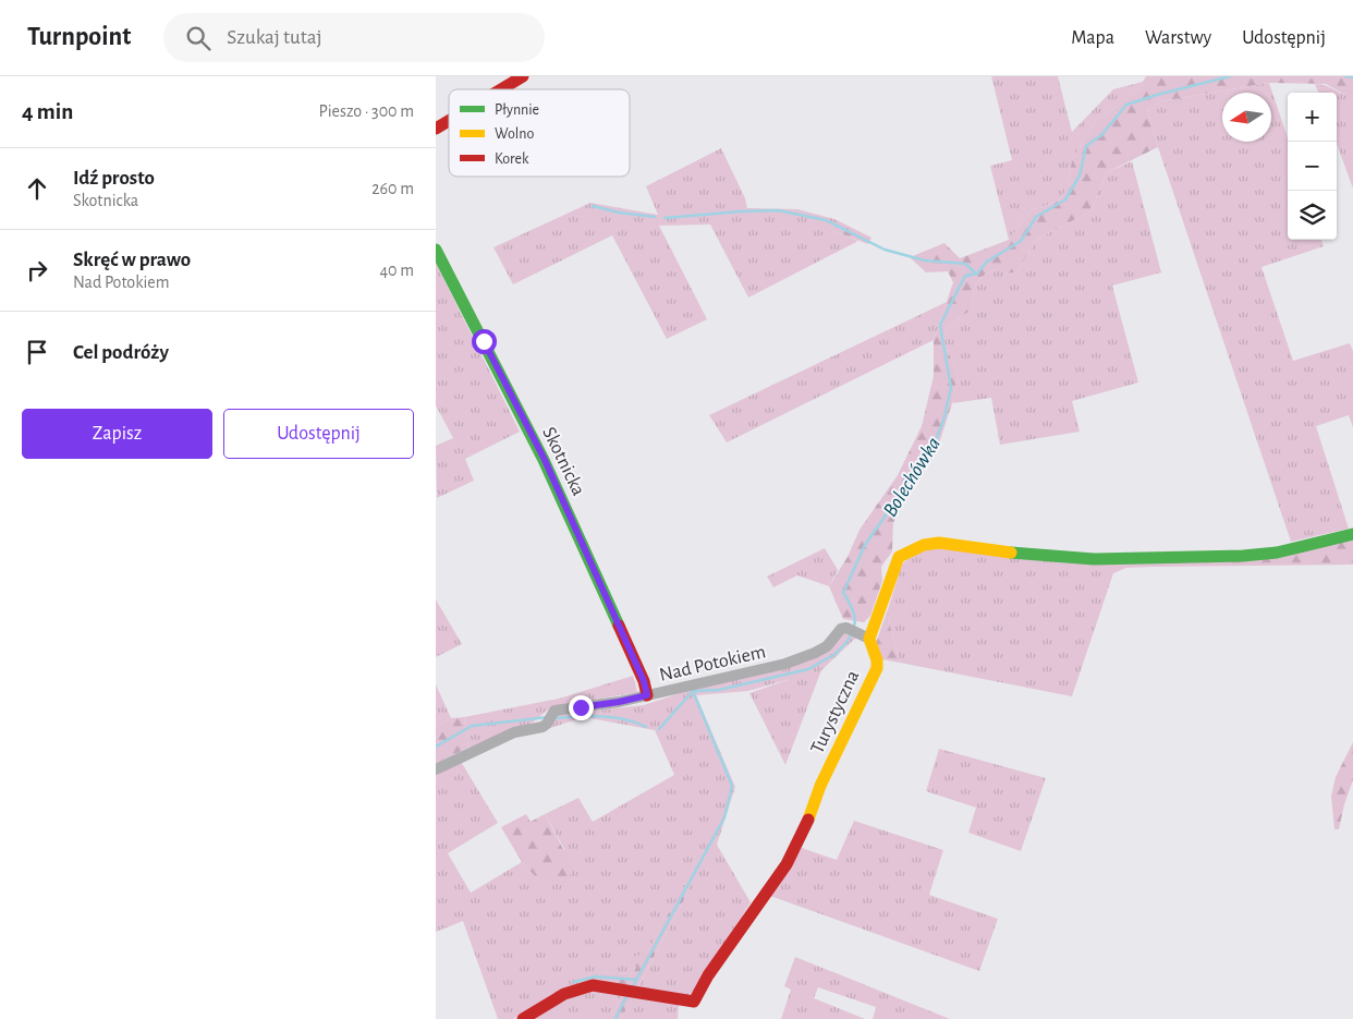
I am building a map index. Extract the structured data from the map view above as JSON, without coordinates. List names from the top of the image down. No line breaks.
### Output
{"streets":{"street":["Skotnicka","Nad Potokiem","Turystyczna"]},"crossings":[["Skotnicka","Nad Potokiem"],["Nad Potokiem","Turystyczna"]],"water":["Bolechówka"],"legend":["Płynnie","Wolno","Korek"],"north":"left","page":{"header":"Turnpoint","search":"Szukaj tutaj","nav":["Mapa","Warstwy","Udostępnij"],"heading":["4 min","Pieszo · 300 m"],"map_buttons":["+","−"],"list":[["Idź prosto","Skotnicka","260 m"],["Skręć w prawo","Nad Potokiem","40 m"],"Cel podróży"],"buttons":["Zapisz","Udostępnij"]}}
